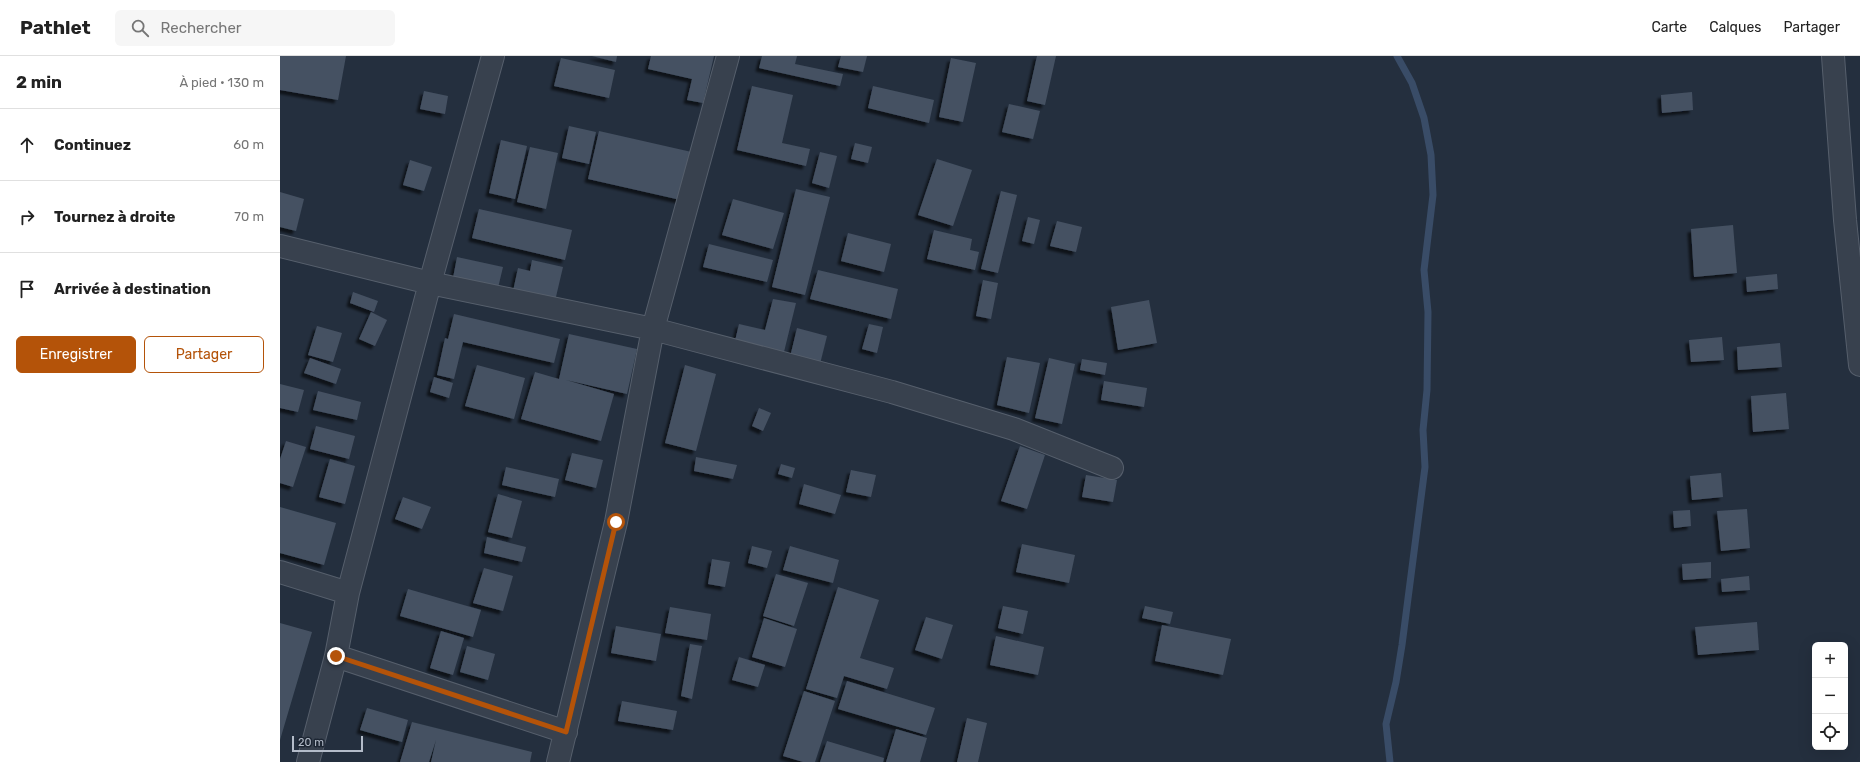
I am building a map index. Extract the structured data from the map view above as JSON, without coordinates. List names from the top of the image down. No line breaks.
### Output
{"scale_bar":"20 m","page":{"header":"Pathlet","search":"Rechercher","nav":["Carte","Calques","Partager"],"heading":["2 min","À pied · 130 m"],"list":[["Continuez","60 m"],["Tournez à droite","70 m"],"Arrivée à destination"],"buttons":["Enregistrer","Partager"],"map_buttons":["+","−"],"scale":"20 m"}}
